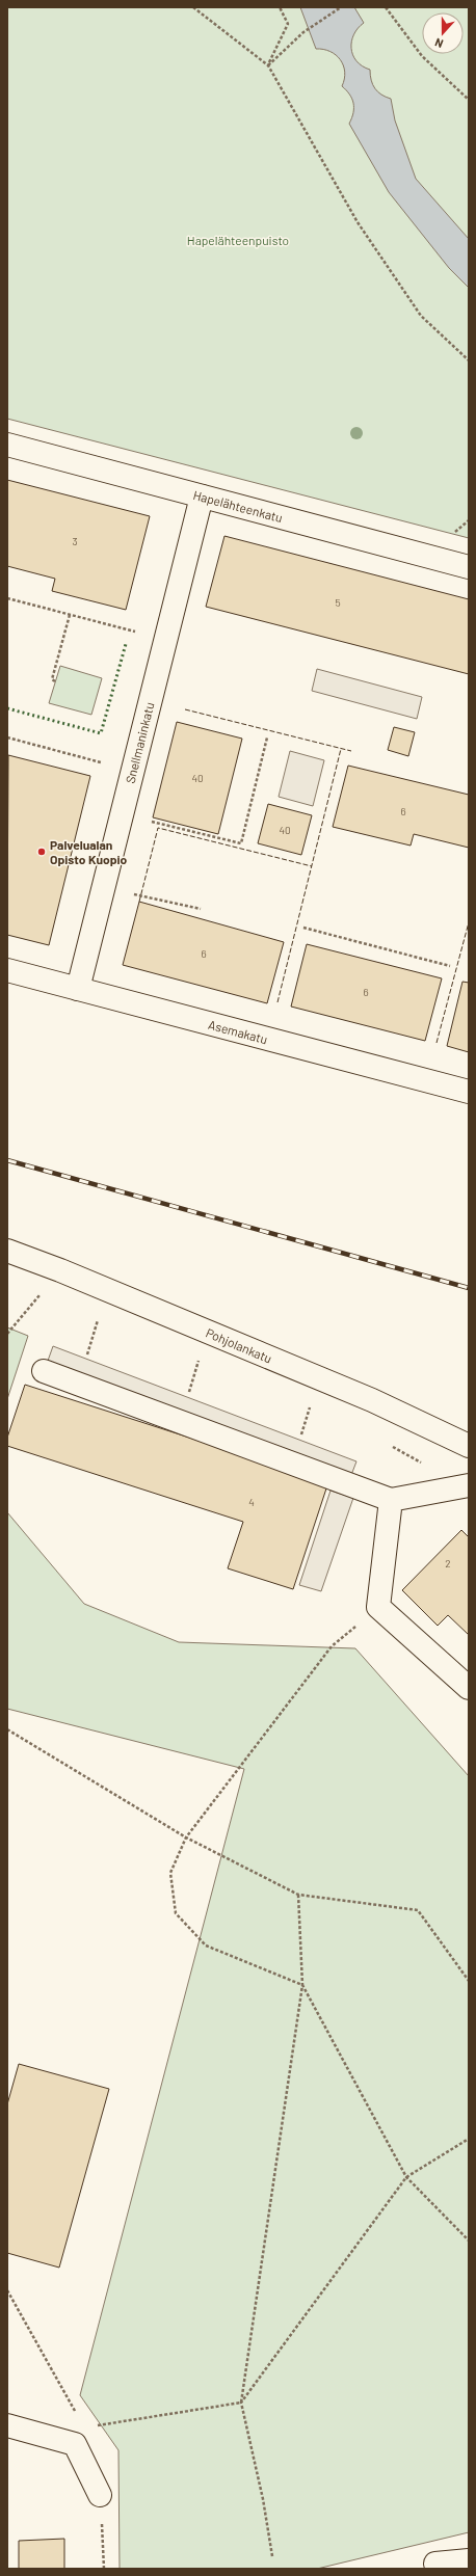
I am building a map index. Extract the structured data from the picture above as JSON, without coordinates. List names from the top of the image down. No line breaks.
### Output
{"streets":{"street":["Hapelähteenkatu","Snellmaninkatu","Asemakatu","Pohjolankatu"]},"crossings":[["Hapelähteenkatu","Snellmaninkatu"],["Snellmaninkatu","Asemakatu"]],"parks":["Hapelähteenpuisto"],"places":["Palvelualan Opisto Kuopio"],"house_numbers":["3","5","40","6","40","6","6","4","2"],"north":"bottom"}
